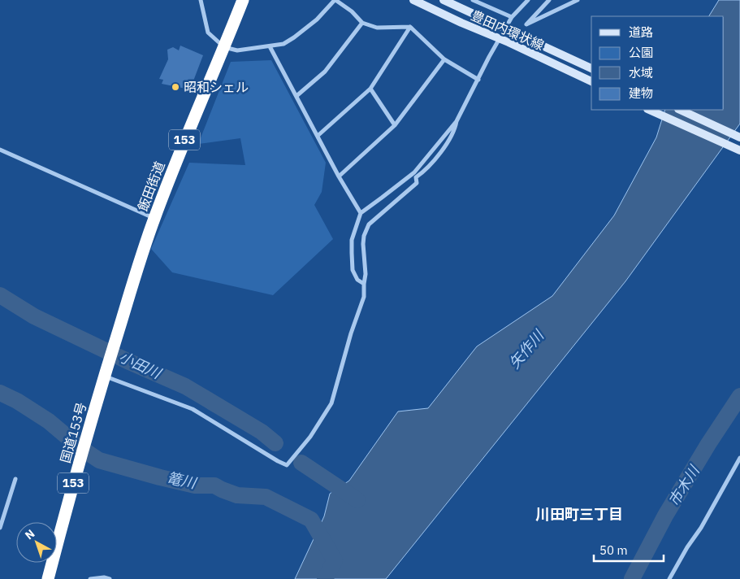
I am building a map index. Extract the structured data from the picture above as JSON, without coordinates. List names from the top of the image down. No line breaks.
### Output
{"streets":{"highway":["153","飯田街道","国道153号"],"street":["豊田内環状線"]},"crossings":[["飯田街道","国道153号"]],"districts":["川田町三丁目"],"water":["矢作川","小田川","篭川","市木川"],"places":["昭和シェル"],"legend":["道路","公園","水域","建物"],"scale_bar":"50 m","north":"top left"}
